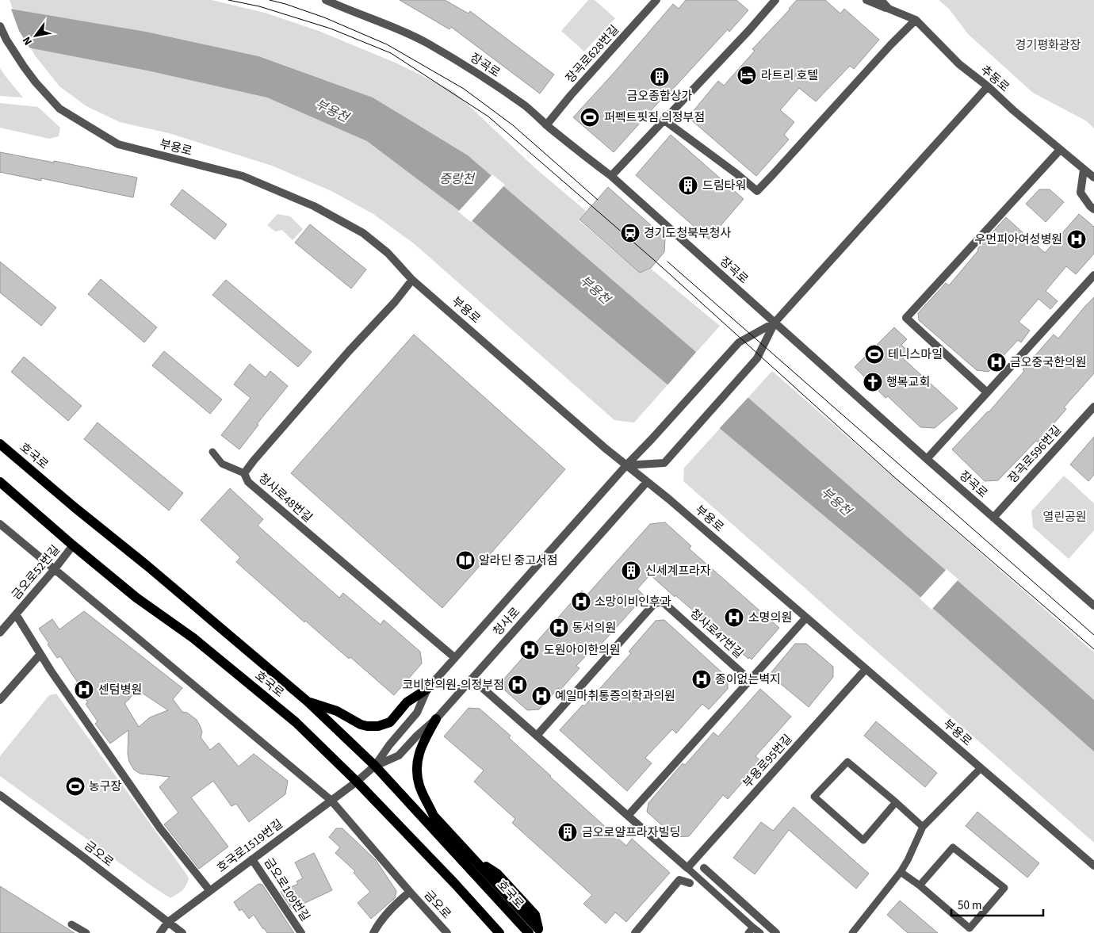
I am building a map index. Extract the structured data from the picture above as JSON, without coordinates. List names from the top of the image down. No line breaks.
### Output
{"streets":{"main road":["호국로"],"street":["장곡로628번길","장곡로","추동로","부용로","장곡로596번길","청사로48번길","금오로52번길","청사로","청사로47번길","부용로95번길","호국로1519번길","금오로","금오로109번길"]},"crossings":[["장곡로628번길","장곡로"],["장곡로","장곡로596번길"],["장곡로","청사로"],["부용로","청사로48번길"],["부용로","청사로"],["부용로","부용로95번길"],["호국로","금오로52번길"],["호국로","청사로"],["호국로","호국로1519번길"],["청사로48번길","청사로"],["금오로52번길","금오로"],["청사로","호국로1519번길"],["호국로1519번길","금오로"],["호국로1519번길","금오로109번길"]],"water":["부용천","중랑천"],"parks":["경기평화광장","열린공원"],"places":{"hotel":["라트리 호텔"],"building":["금오종합상가","드림타워","신세계프라자","금오로얄프라자빌딩"],"sports":["퍼펙트핏짐 의정부점","테니스마일","농구장"],"station":["경기도청북부청사"],"hospital":["우먼피아여성병원","금오중국한의원","소망이비인후과","소명의원","동서의원","도원아이한의원","종이없는벽지","코비한의원-의정부점","센텀병원","예일마취통증의학과의원"],"church":["행복교회"],"library":["알라딘 중고서점"]},"scale_bar":"50 m","north":"bottom left"}
